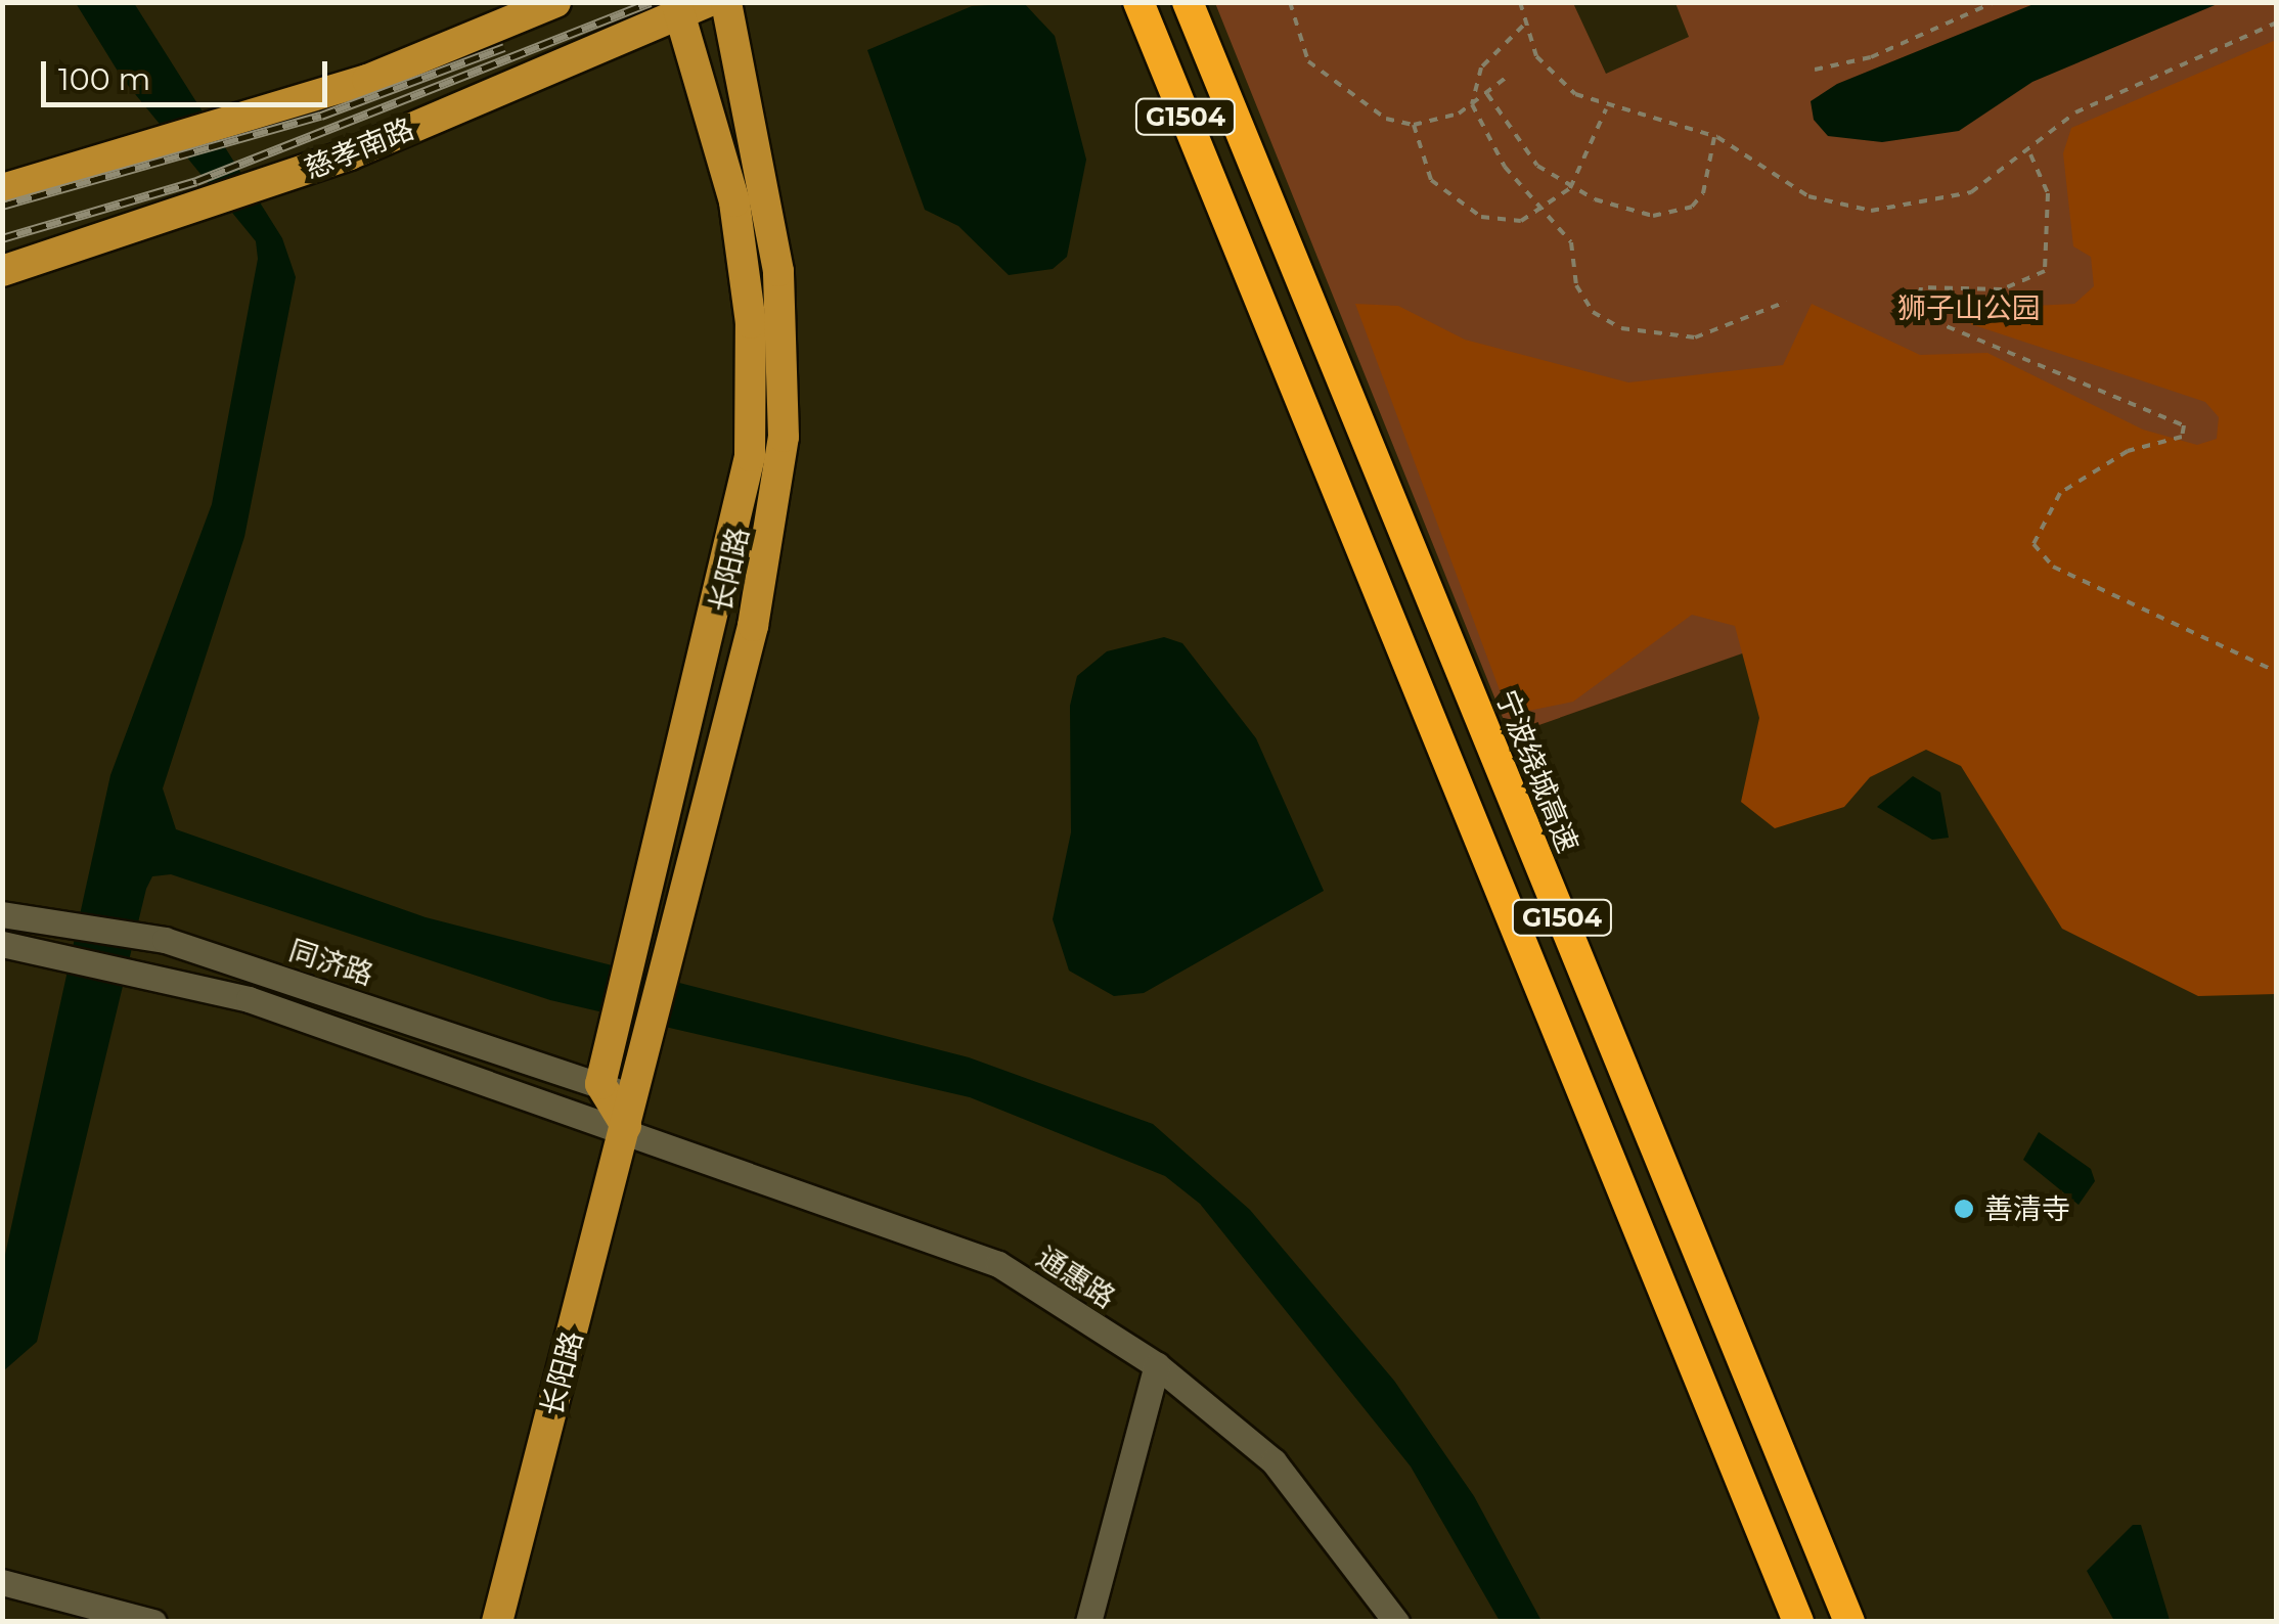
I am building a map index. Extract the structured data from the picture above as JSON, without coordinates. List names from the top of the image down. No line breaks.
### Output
{"streets":{"highway":["G1504","宁波绕城高速"],"main road":["慈孝南路","长阳路"],"street":["同济路","通惠路"]},"crossings":[["慈孝南路","长阳路"],["长阳路","同济路"],["长阳路","通惠路"]],"parks":["狮子山公园"],"places":["善清寺"],"scale_bar":"100 m"}
